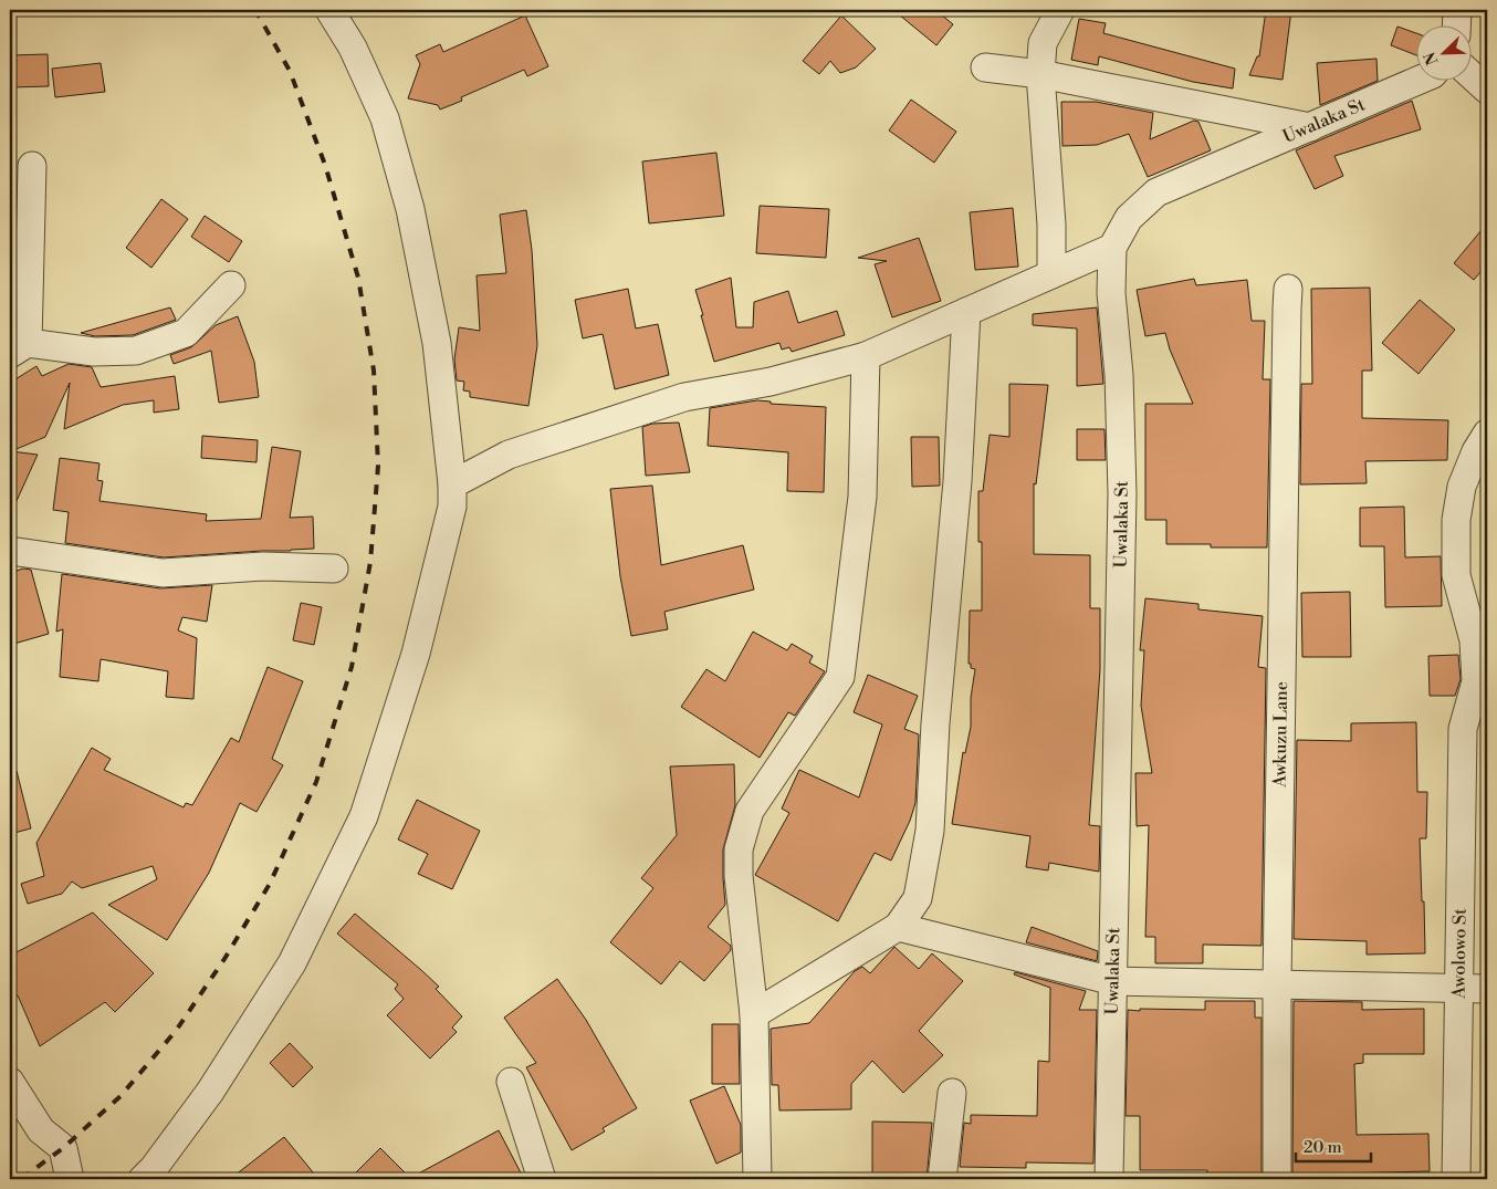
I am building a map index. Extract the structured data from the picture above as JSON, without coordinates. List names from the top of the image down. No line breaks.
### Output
{"streets":{"street":["Uwalaka St","Awkuzu Lane","Awolowo St"]},"scale_bar":"20 m","north":"bottom left"}
